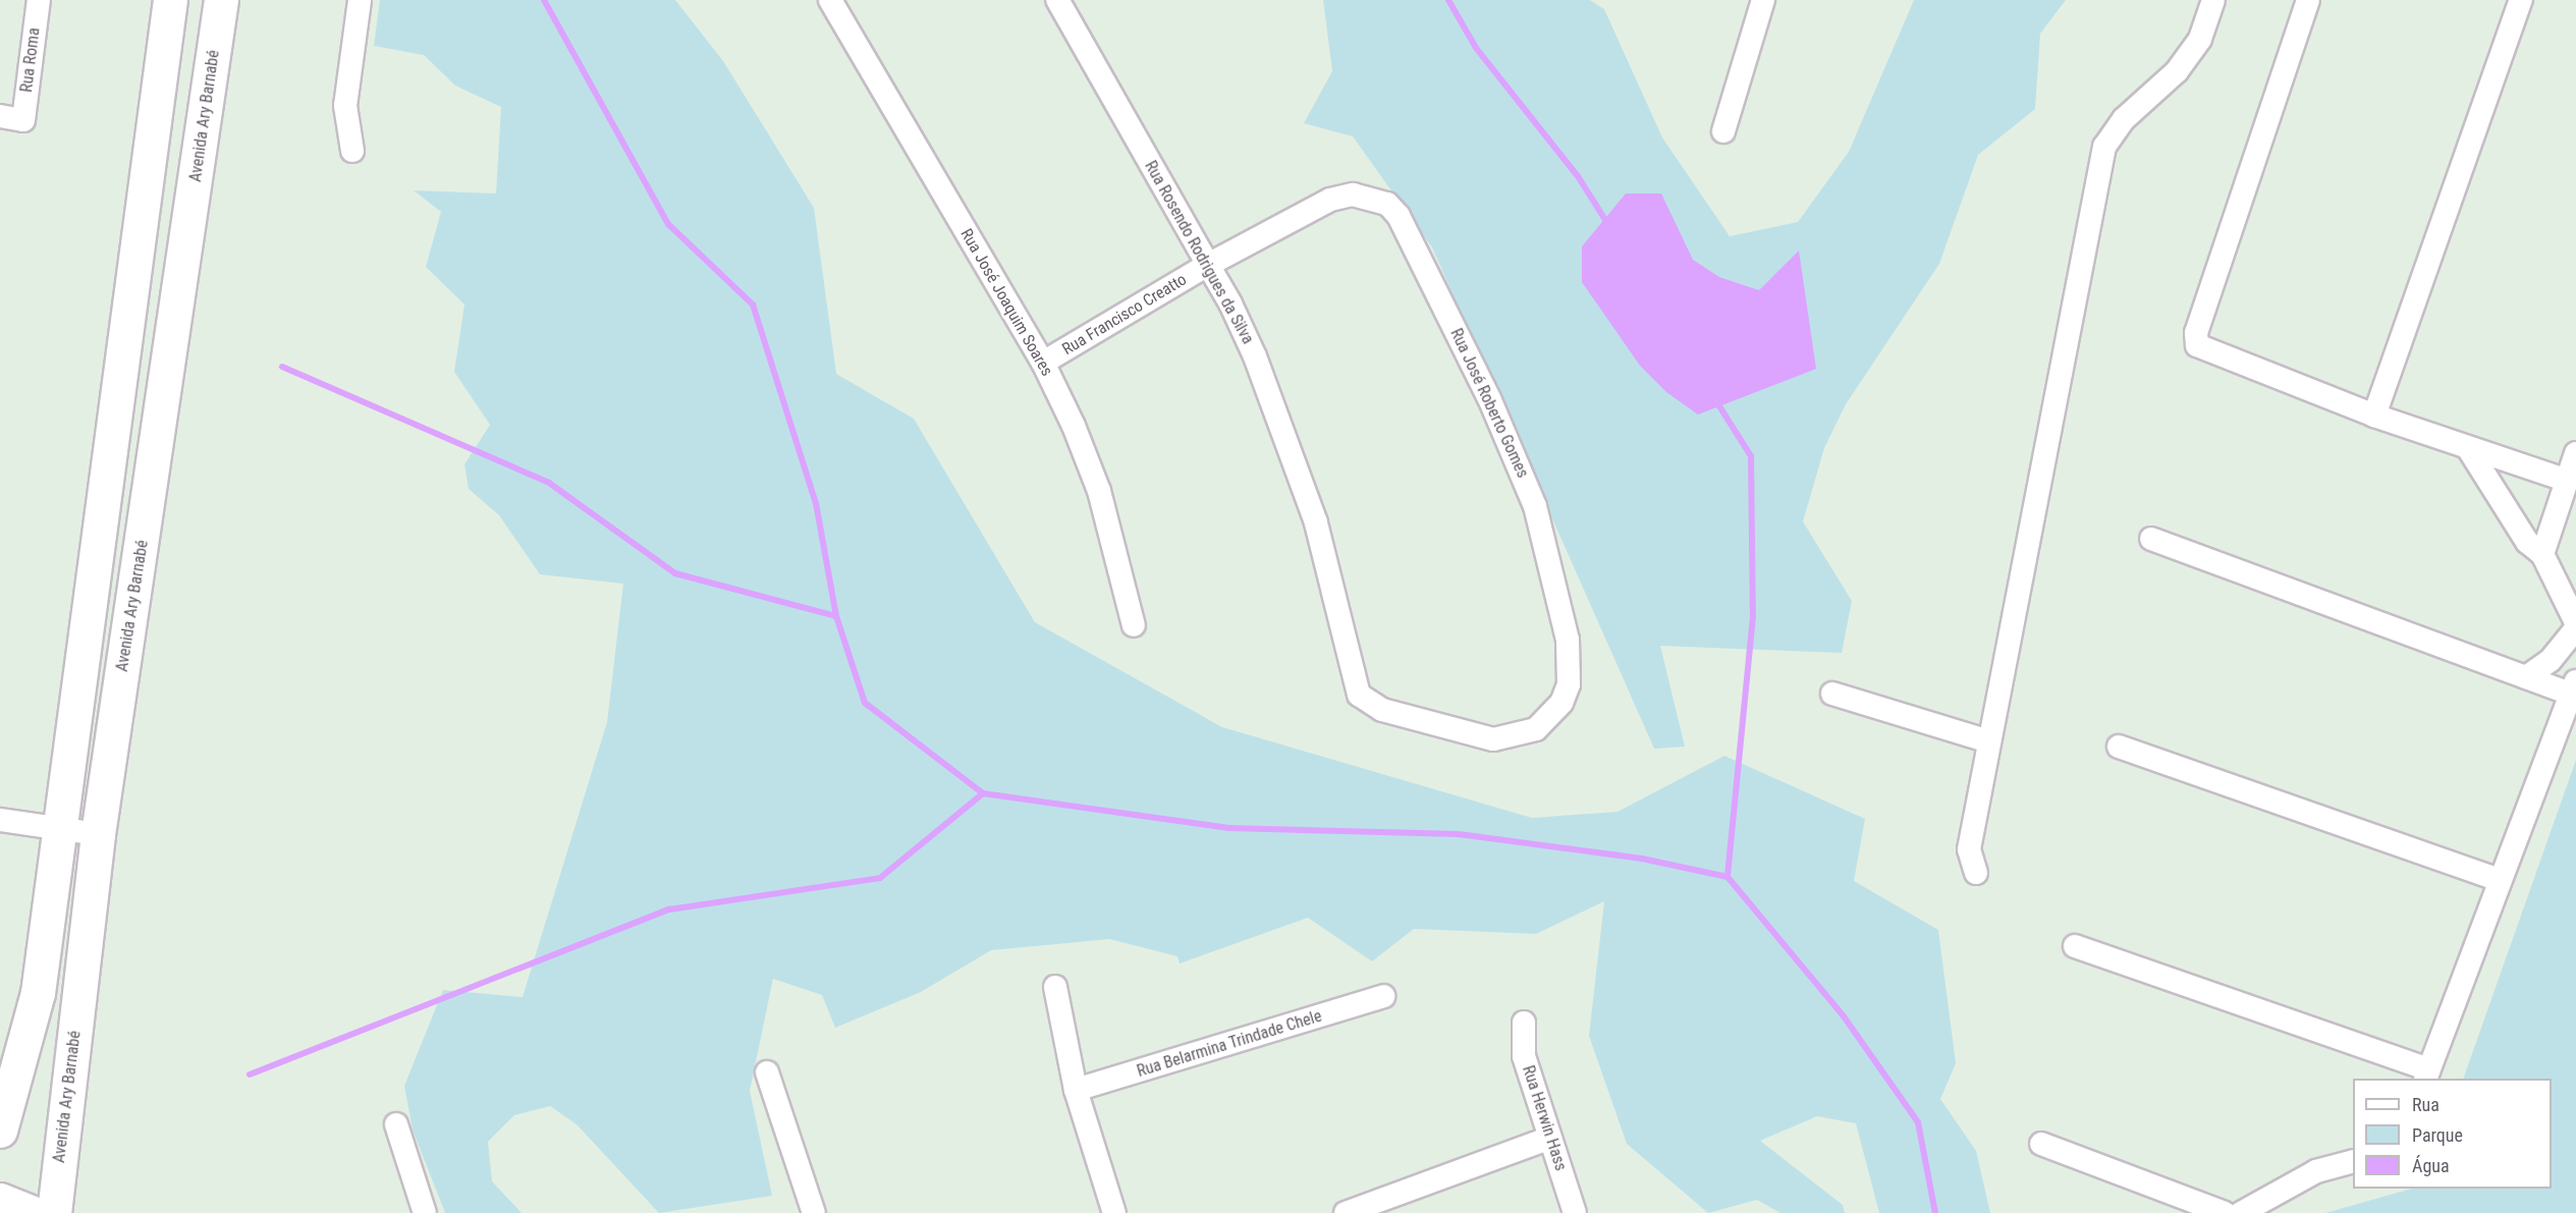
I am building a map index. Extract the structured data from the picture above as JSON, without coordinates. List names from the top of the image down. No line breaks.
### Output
{"streets":{"street":["Rua Roma","Avenida Ary Barnabé","Rua Rosendo Rodrigues da Silva","Rua José Joaquim Soares","Rua Francisco Creatto","Rua José Roberto Gomes","Rua Belarmina Trindade Chele","Rua Herwin Hass"]},"crossings":[["Rua Rosendo Rodrigues da Silva","Rua Francisco Creatto"],["Rua Rosendo Rodrigues da Silva","Rua José Roberto Gomes"],["Rua José Joaquim Soares","Rua Francisco Creatto"],["Rua Francisco Creatto","Rua José Roberto Gomes"]],"legend":["Rua","Parque","Água"]}
